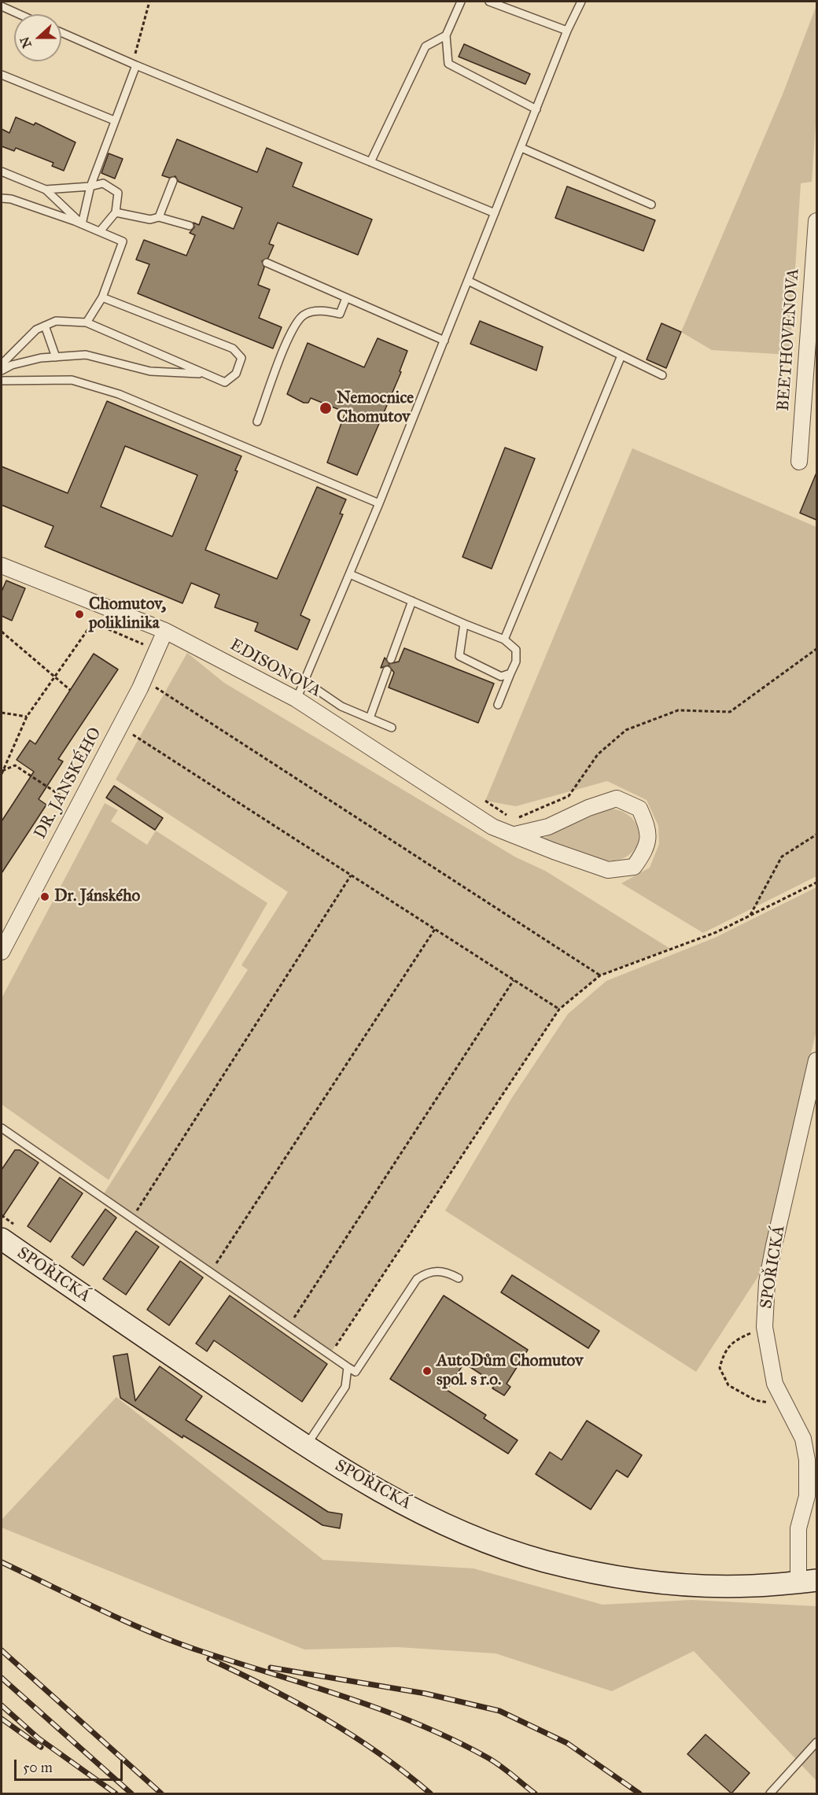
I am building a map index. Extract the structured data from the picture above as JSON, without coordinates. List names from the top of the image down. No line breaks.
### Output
{"streets":{"street":["BEETHOVENOVA","EDISONOVA","DR. JANSKÉHO","SPOŘICKÁ"]},"crossings":[["EDISONOVA","DR. JANSKÉHO"]],"places":["Nemocnice Chomutov","Chomutov, poliklinika","Dr. Jánského","AutoDům Chomutov spol. s r.o."],"scale_bar":"50 m","north":"left"}
